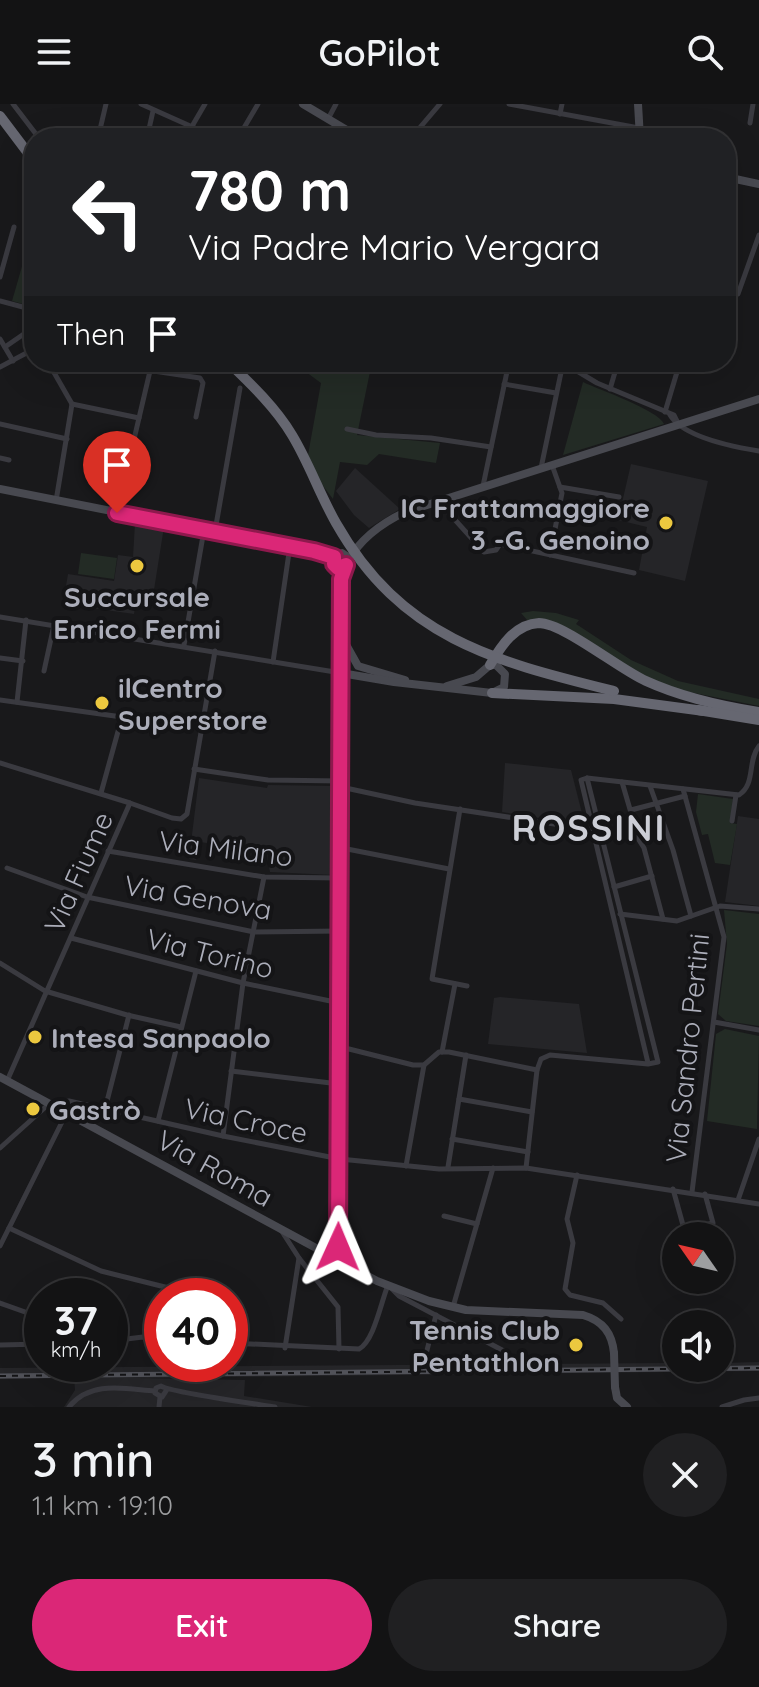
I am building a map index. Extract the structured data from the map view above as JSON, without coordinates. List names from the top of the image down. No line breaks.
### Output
{"streets":{"street":["Via Milano","Via Fiume","Via Genova","Via Torino","Via Sandro Pertini","Via Croce","Via Roma"]},"crossings":[["Via Milano","Via Fiume"],["Via Fiume","Via Genova"],["Via Fiume","Via Torino"],["Via Fiume","Via Roma"],["Via Sandro Pertini","Via Croce"],["Via Croce","Via Roma"]],"districts":["ROSSINI"],"places":["IC Frattamaggiore 3 -G. Genoino","Succursale Enrico Fermi","ilCentro Superstore","Intesa Sanpaolo","Gastrò","Tennis Club Pentathlon"],"north":"top left","page":{"header":"GoPilot","turn":["780 m","Via Padre Mario Vergara"],"then":"Then","speed":"37 km/h","limit":"40","heading":["3 min","1.1 km · 19:10"],"buttons":["Exit","Share"]}}
